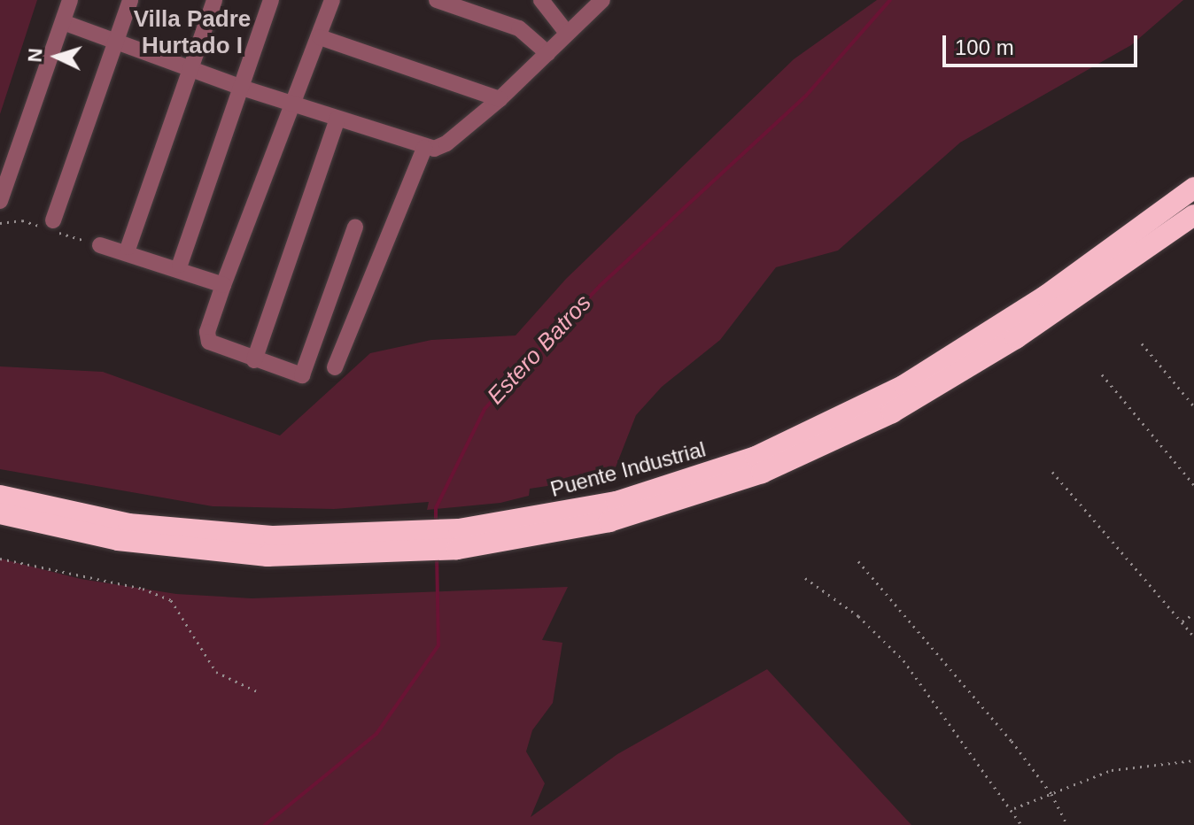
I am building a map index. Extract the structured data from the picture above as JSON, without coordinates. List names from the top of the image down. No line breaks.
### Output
{"streets":{"highway":["Puente Industrial"]},"districts":["Villa Padre Hurtado I"],"water":["Estero Batros"],"scale_bar":"100 m","north":"left"}
